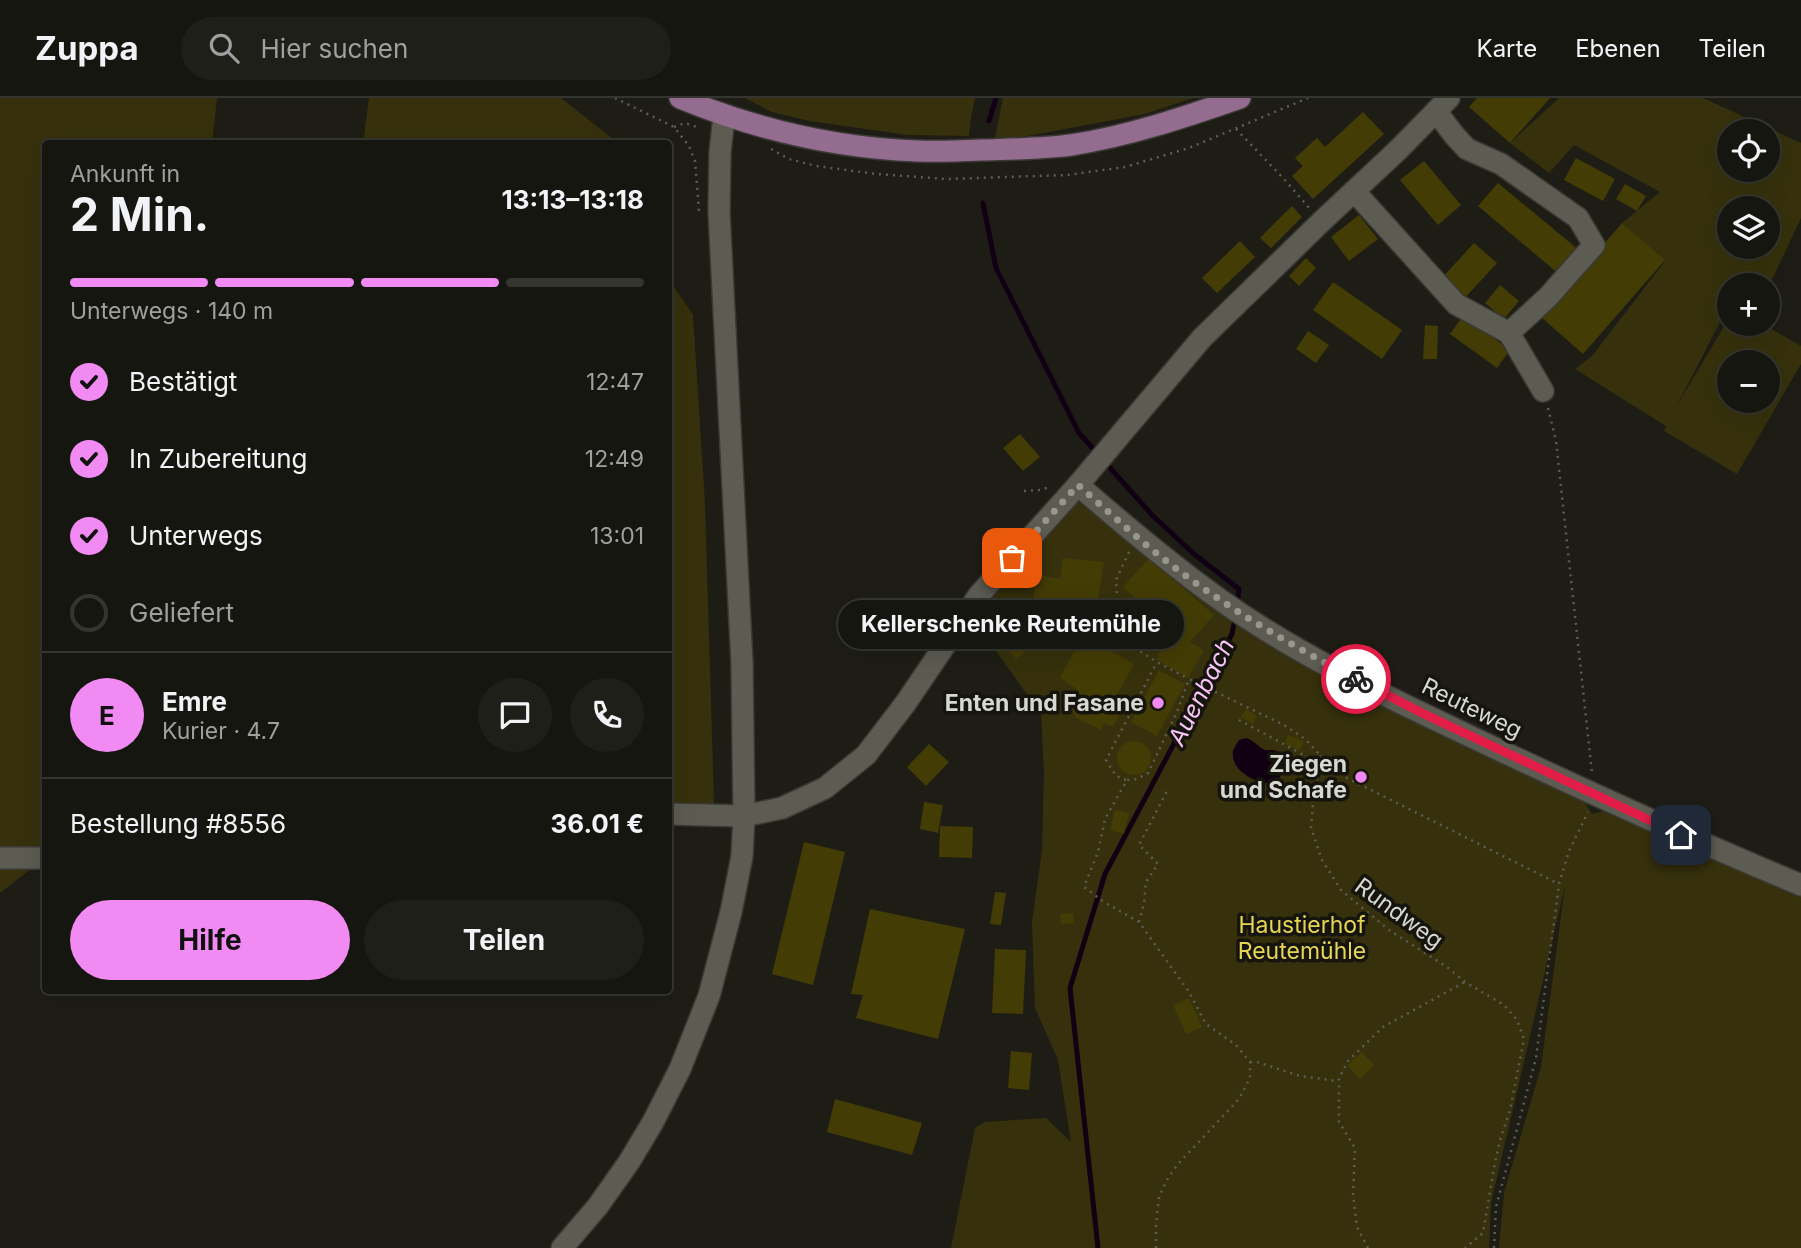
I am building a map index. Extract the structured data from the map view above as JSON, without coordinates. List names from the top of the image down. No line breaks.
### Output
{"streets":{"street":["Reuteweg"],"path":["Rundweg"]},"water":["Auenbach"],"parks":["Haustierhof Reutemühle"],"places":["Kellerschenke Reutemühle","Enten und Fasane","Ziegen und Schafe"],"page":{"header":"Zuppa","search":"Hier suchen","nav":["Karte","Ebenen","Teilen"],"map_buttons":["+","−"],"heading":["2 Min.","Ankunft in","13:13–13:18"],"panel":["Emre","Kurier · 4.7","Bestellung #8556","36.01 €"],"bar":"Unterwegs · 140 m","list":[["Bestätigt","12:47"],["In Zubereitung","12:49"],["Unterwegs","13:01"],"Geliefert"],"bubble":"Kellerschenke Reutemühle","round":"E","buttons":["Hilfe","Teilen"]}}
